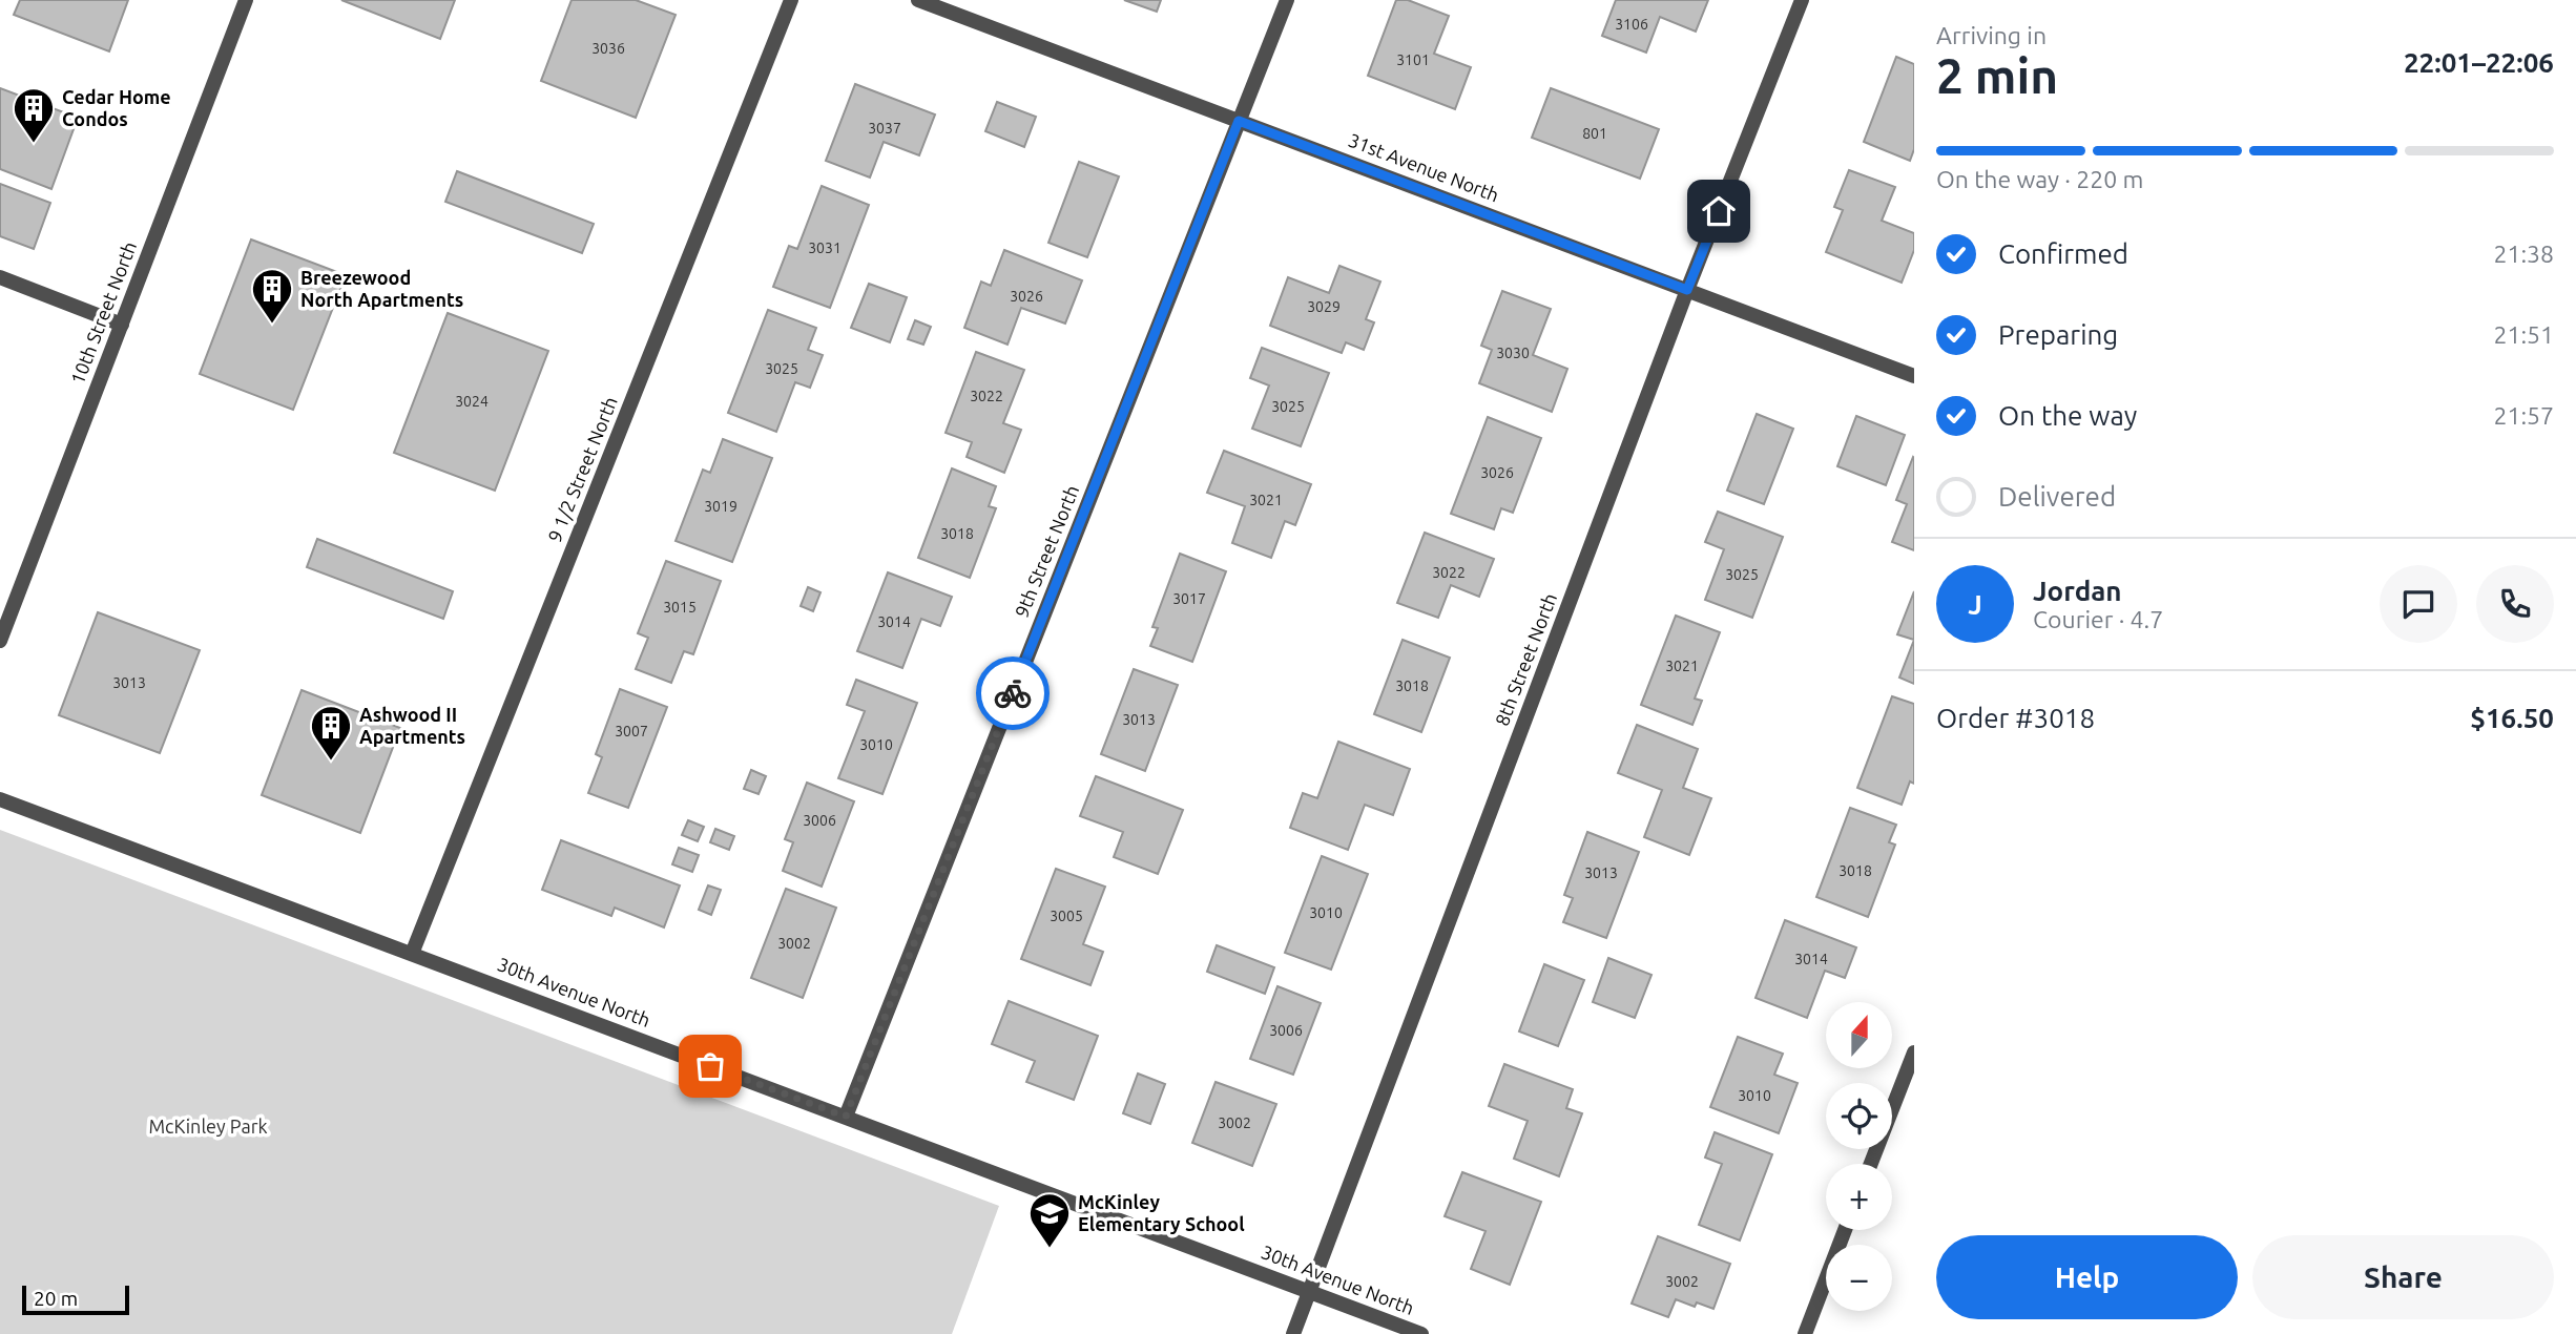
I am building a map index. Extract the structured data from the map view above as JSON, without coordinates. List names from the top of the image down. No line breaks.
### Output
{"streets":{"street":["31st Avenue North","10th Street North","9 1/2 Street North","9th Street North","8th Street North","30th Avenue North"]},"crossings":[["31st Avenue North","9th Street North"],["31st Avenue North","8th Street North"],["9 1/2 Street North","30th Avenue North"],["9th Street North","30th Avenue North"],["8th Street North","30th Avenue North"]],"parks":["McKinley Park"],"places":{"building":["Cedar Home Condos","Breezewood North Apartments","Ashwood II Apartments"],"school or university":["McKinley Elementary School"]},"house_numbers":["3106","3036","3101","3037","801","3031","3026","3029","3030","3025","3022","3024","3025","3026","3021","3019","3018","3022","3025","3017","3015","3014","3021","3013","3018","3013","3007","3010","3006","3018","3013","3010","3005","3002","3014","3006","3010","3002","3002"],"scale_bar":"20 m","north":"top","page":{"heading":["2 min","Arriving in","22:01–22:06"],"panel":["Jordan","Courier · 4.7","Order #3018","$16.50"],"bar":"On the way · 220 m","list":[["Confirmed","21:38"],["Preparing","21:51"],["On the way","21:57"],"Delivered"],"round":"J","map_buttons":["+","−"],"buttons":["Help","Share"],"scale":"20 m"}}
